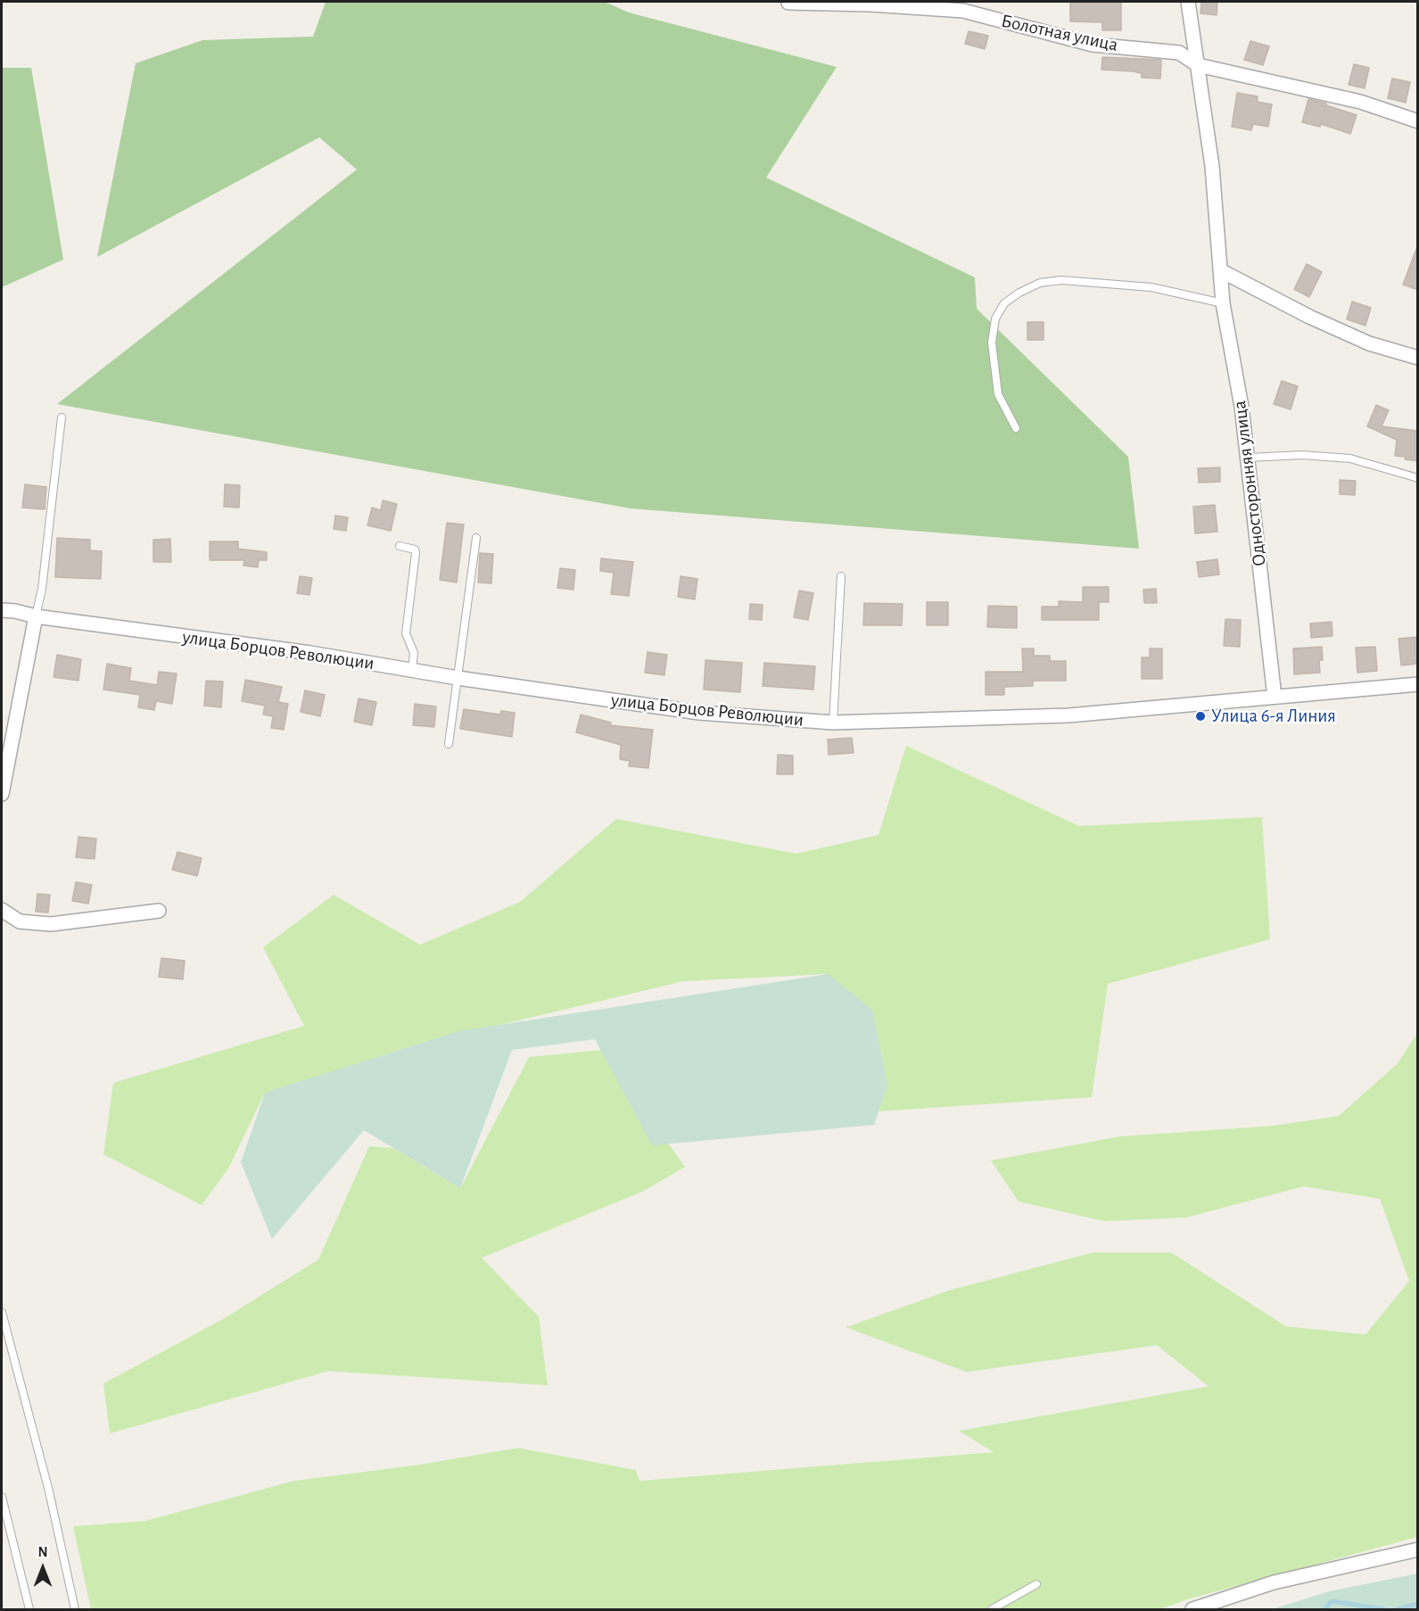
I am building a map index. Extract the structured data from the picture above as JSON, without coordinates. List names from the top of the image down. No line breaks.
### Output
{"streets":{"street":["Болотная улица","Односторонняя улица","улица Борцов Революции"]},"crossings":[["Болотная улица","Односторонняя улица"],["Односторонняя улица","улица Борцов Революции"]],"places":["Улица 6-я Линия"],"north":"top"}
